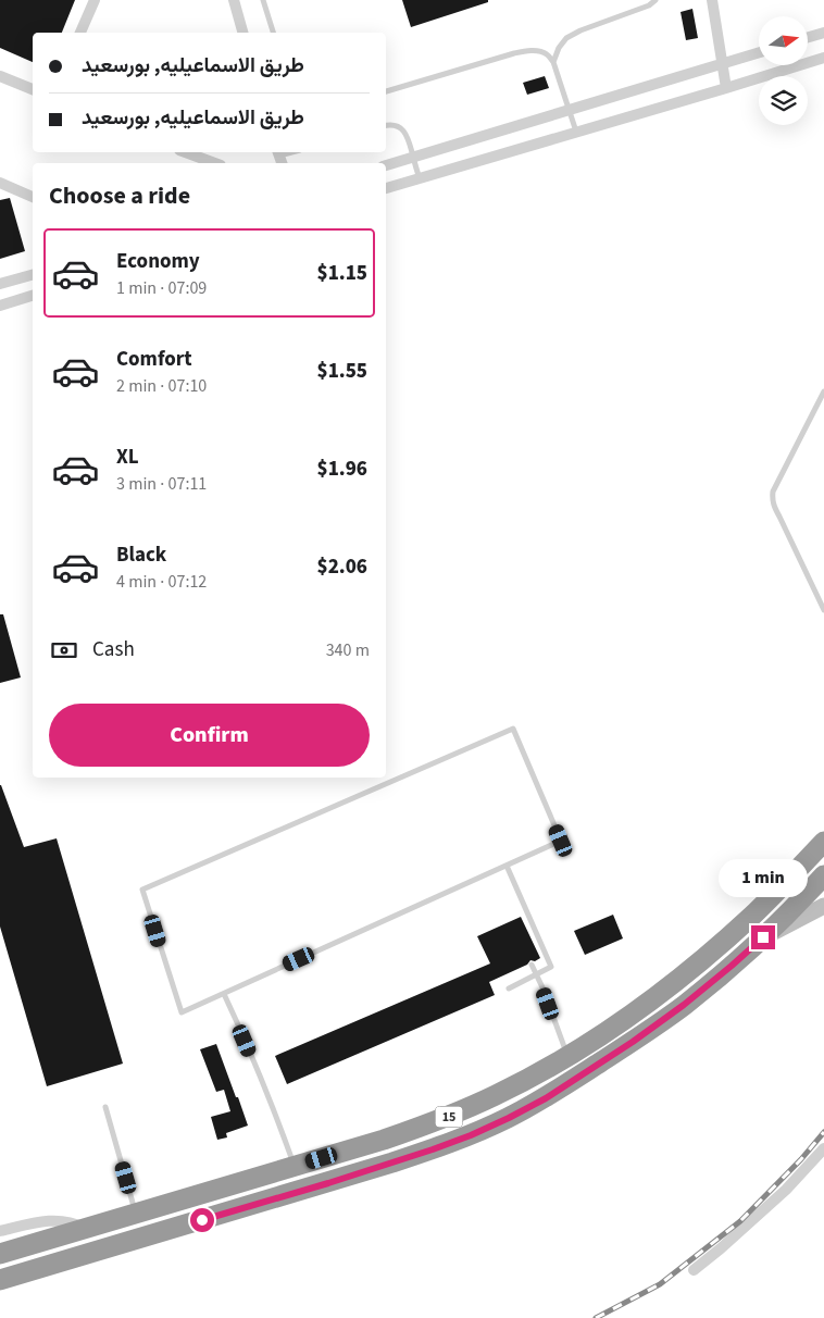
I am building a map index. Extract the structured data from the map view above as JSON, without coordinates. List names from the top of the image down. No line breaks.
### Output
{"streets":{"highway":["15"]},"north":"right","page":{"banner":["طريق الاسماعيليه, بورسعيد","طريق الاسماعيليه, بورسعيد"],"heading":"Choose a ride","list":[{"name":"Economy","note":"1 min · 07:09","value":"$1.15"},{"name":"Comfort","note":"2 min · 07:10","value":"$1.55"},{"name":"XL","note":"3 min · 07:11","value":"$1.96"},{"name":"Black","note":"4 min · 07:12","value":"$2.06"}],"pay":["Cash","340 m"],"buttons":"Confirm","bubble":"1 min"}}
